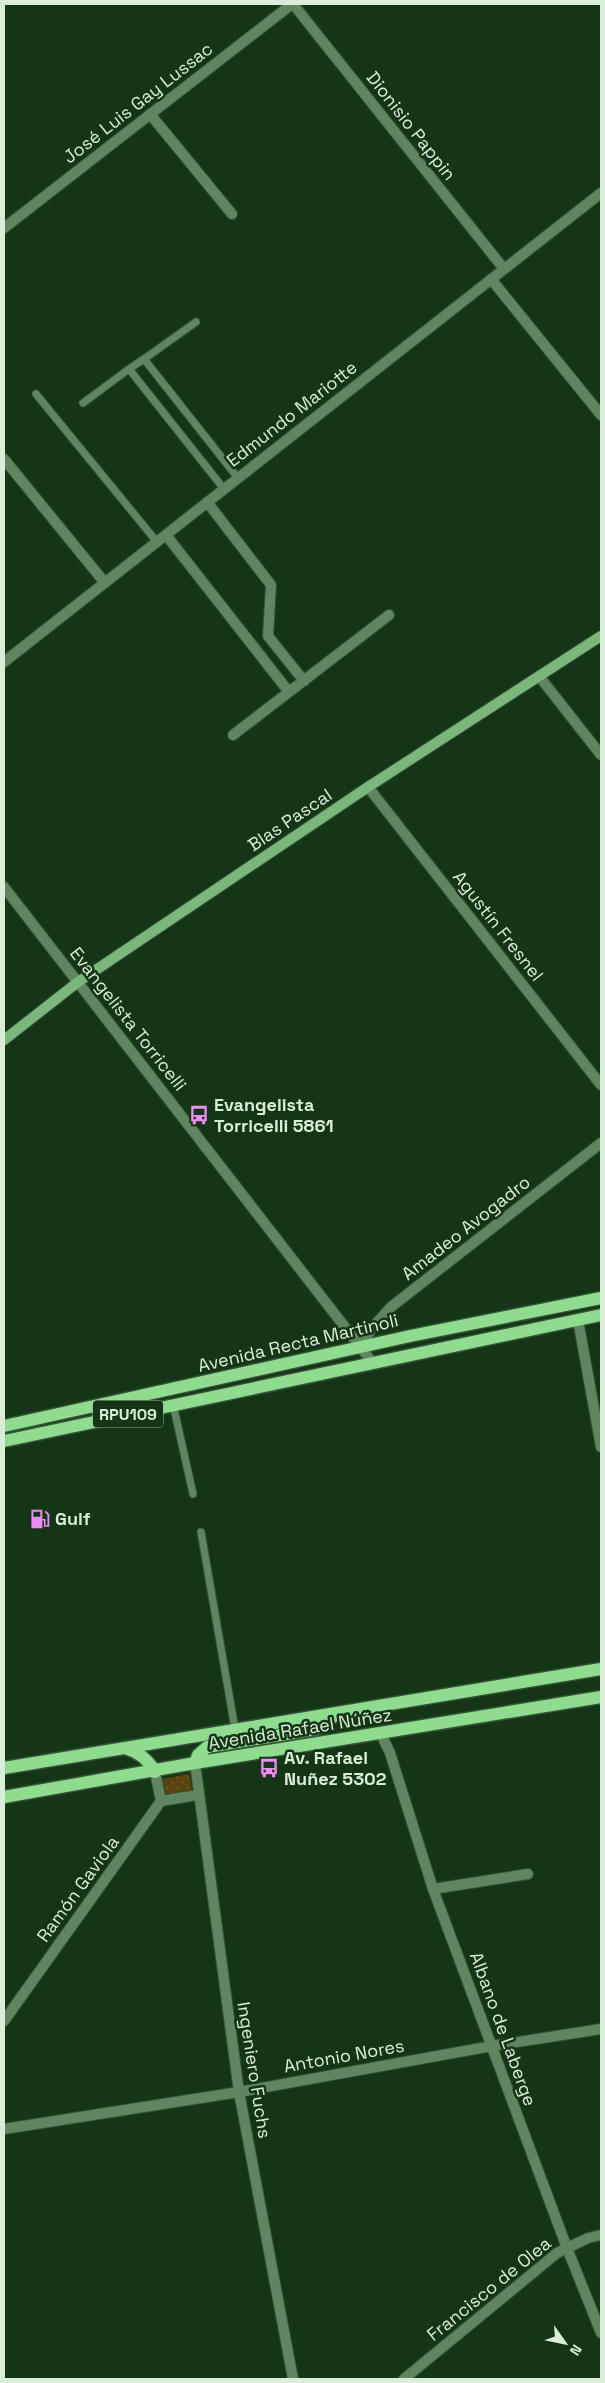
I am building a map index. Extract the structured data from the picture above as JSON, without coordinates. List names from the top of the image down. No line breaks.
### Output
{"streets":{"main road":["Blas Pascal","Avenida Recta Martinoli","RPU109","Avenida Rafael Núñez"],"street":["José Luis Gay Lussac","Dionisio Pappin","Edmundo Mariotte","Agustín Fresnel","Evangelista Torricelli","Amadeo Avogadro","Ramón Gaviola","Albano de Laberge","Antonio Nores","Ingeniero Fuchs","Francisco de Olea"]},"crossings":[["José Luis Gay Lussac","Dionisio Pappin"],["Dionisio Pappin","Edmundo Mariotte"],["Blas Pascal","Agustín Fresnel"],["Blas Pascal","Evangelista Torricelli"],["Evangelista Torricelli","Amadeo Avogadro"],["Evangelista Torricelli","Avenida Recta Martinoli"],["Amadeo Avogadro","Avenida Recta Martinoli"],["Avenida Rafael Núñez","Albano de Laberge"],["Avenida Rafael Núñez","Ingeniero Fuchs"],["Albano de Laberge","Antonio Nores"],["Albano de Laberge","Francisco de Olea"],["Antonio Nores","Ingeniero Fuchs"]],"places":{"bus stop":["Evangelista Torricelli 5861","Av. Rafael Nuñez 5302"],"fuel station":["Gulf"]},"north":"bottom right"}
